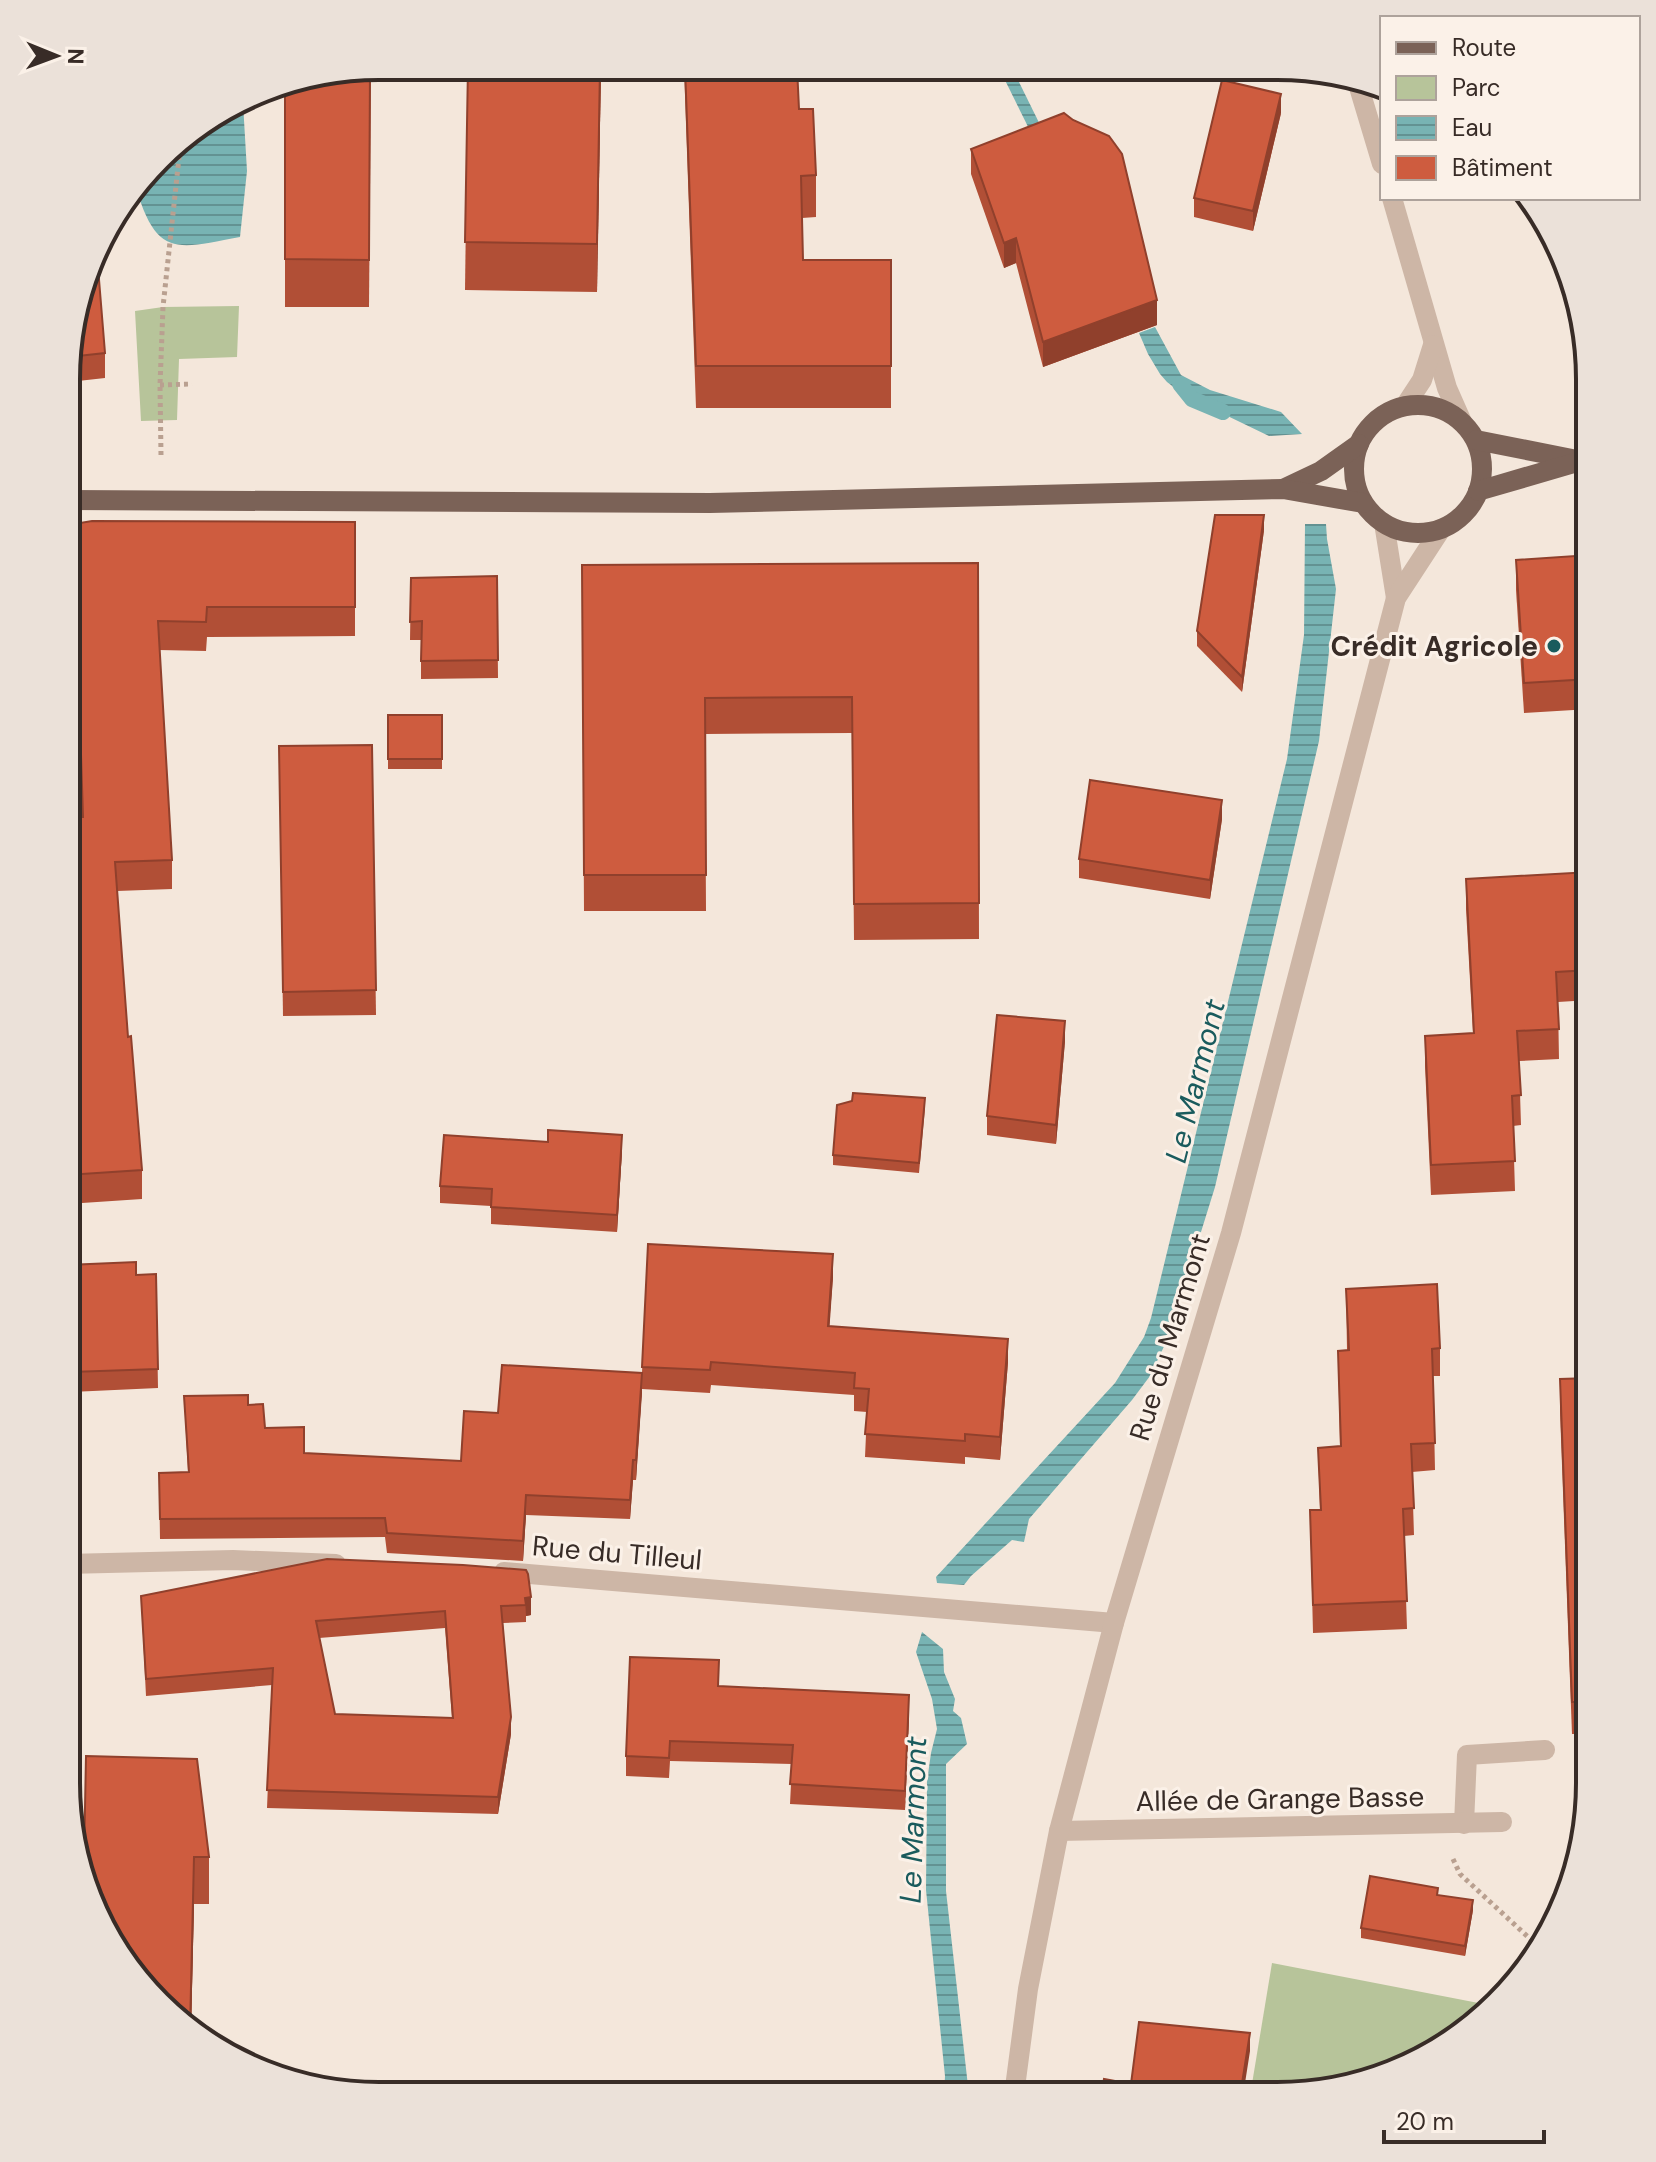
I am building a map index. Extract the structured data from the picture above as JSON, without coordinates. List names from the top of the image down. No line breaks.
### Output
{"streets":{"street":["Rue du Marmont","Rue du Tilleul","Allée de Grange Basse"]},"crossings":[["Rue du Marmont","Rue du Tilleul"],["Rue du Marmont","Allée de Grange Basse"]],"water":["Le Marmont"],"places":["Crédit Agricole"],"legend":["Route","Parc","Eau","Bâtiment"],"scale_bar":"20 m","north":"right"}
